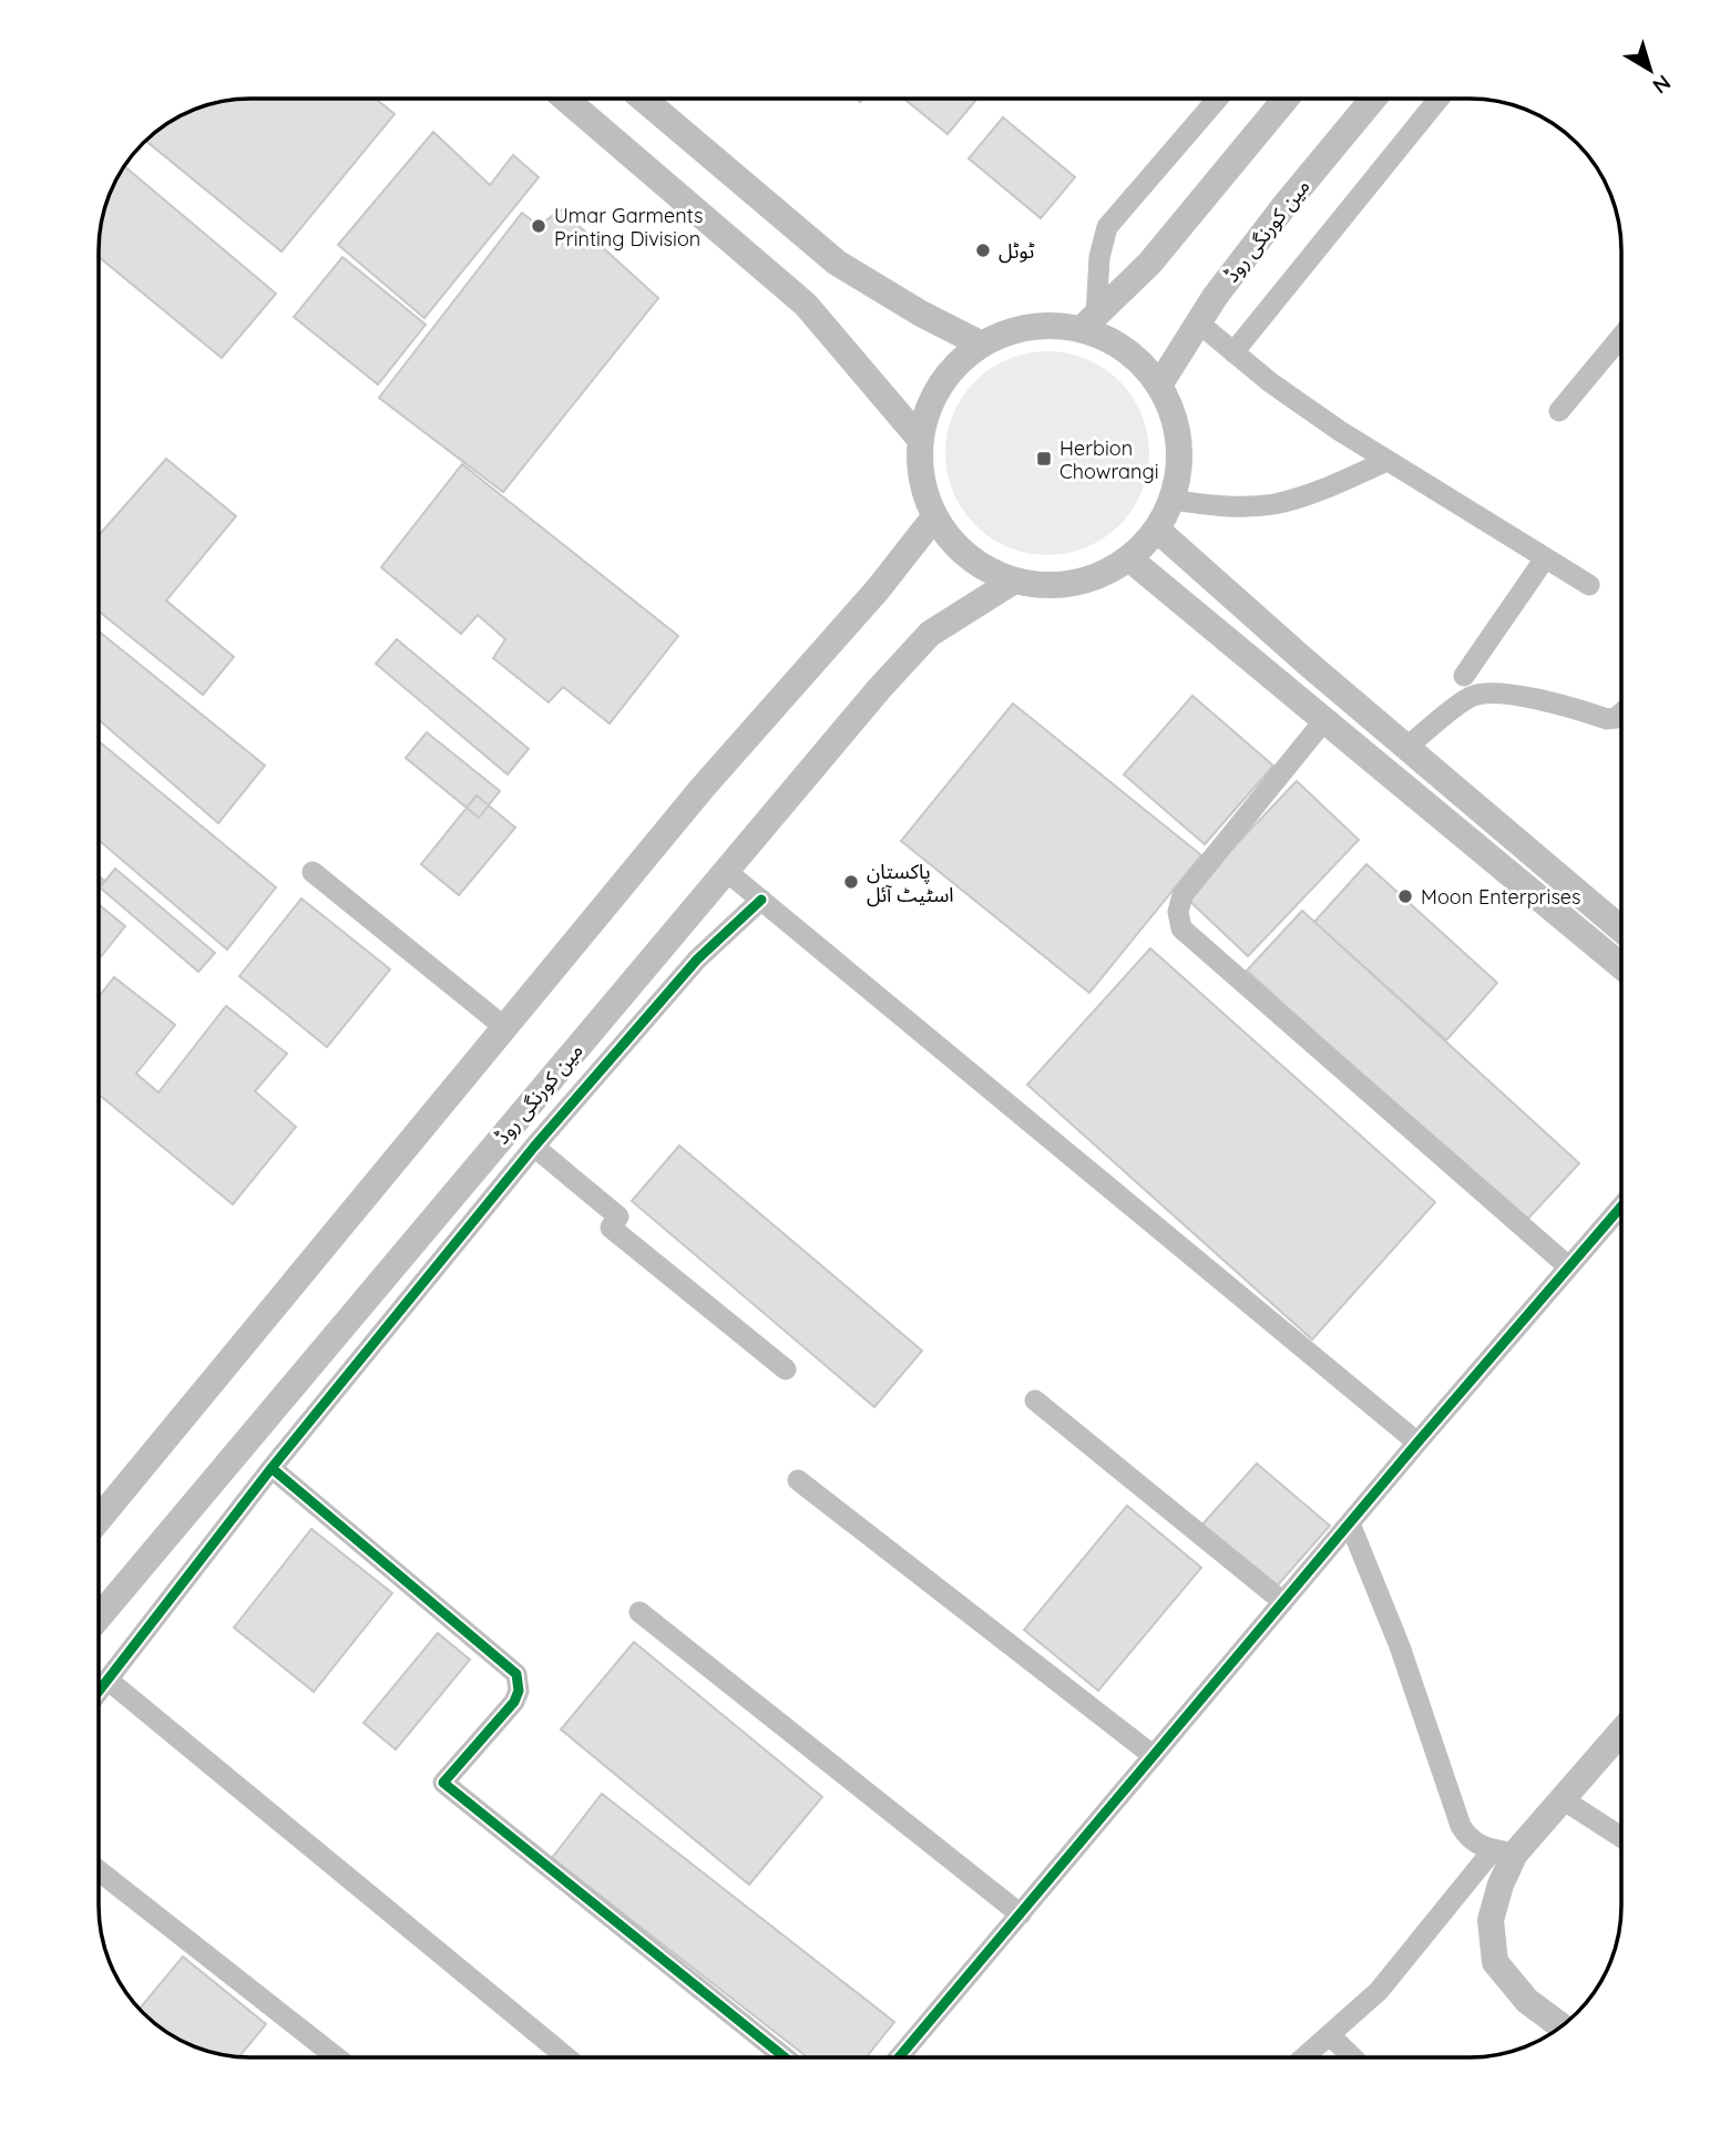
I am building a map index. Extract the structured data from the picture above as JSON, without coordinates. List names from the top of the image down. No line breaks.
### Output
{"streets":{"main road":["مین کورنگی روڈ"]},"places":{"other":["Umar Garments Printing Division","ٹوٹل","پاکستان اسٹیٹ آئل","Moon Enterprises"],"transit":["Herbion Chowrangi"]},"north":"bottom right"}
